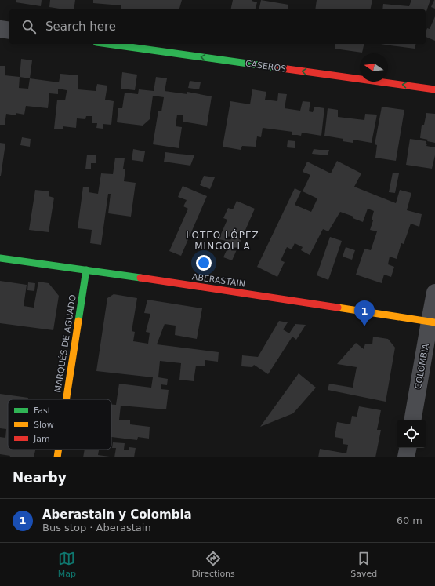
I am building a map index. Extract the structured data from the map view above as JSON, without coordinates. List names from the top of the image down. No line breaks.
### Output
{"streets":{"street":["CASEROS","ABERASTAIN","MARQUÉS DE AGUADO","COLOMBIA"]},"crossings":[["ABERASTAIN","MARQUÉS DE AGUADO"],["ABERASTAIN","COLOMBIA"]],"one_way":["CASEROS"],"districts":["LOTEO LÓPEZ MINGOLLA"],"legend":["Fast","Slow","Jam"],"north":"left","page":{"search":"Search here","pins":"1","heading":"Nearby","list":[{"mark":"1","name":"Aberastain y Colombia","note":"Bus stop · Aberastain","value":"60 m"}],"nav":["Map","Directions","Saved"]}}
